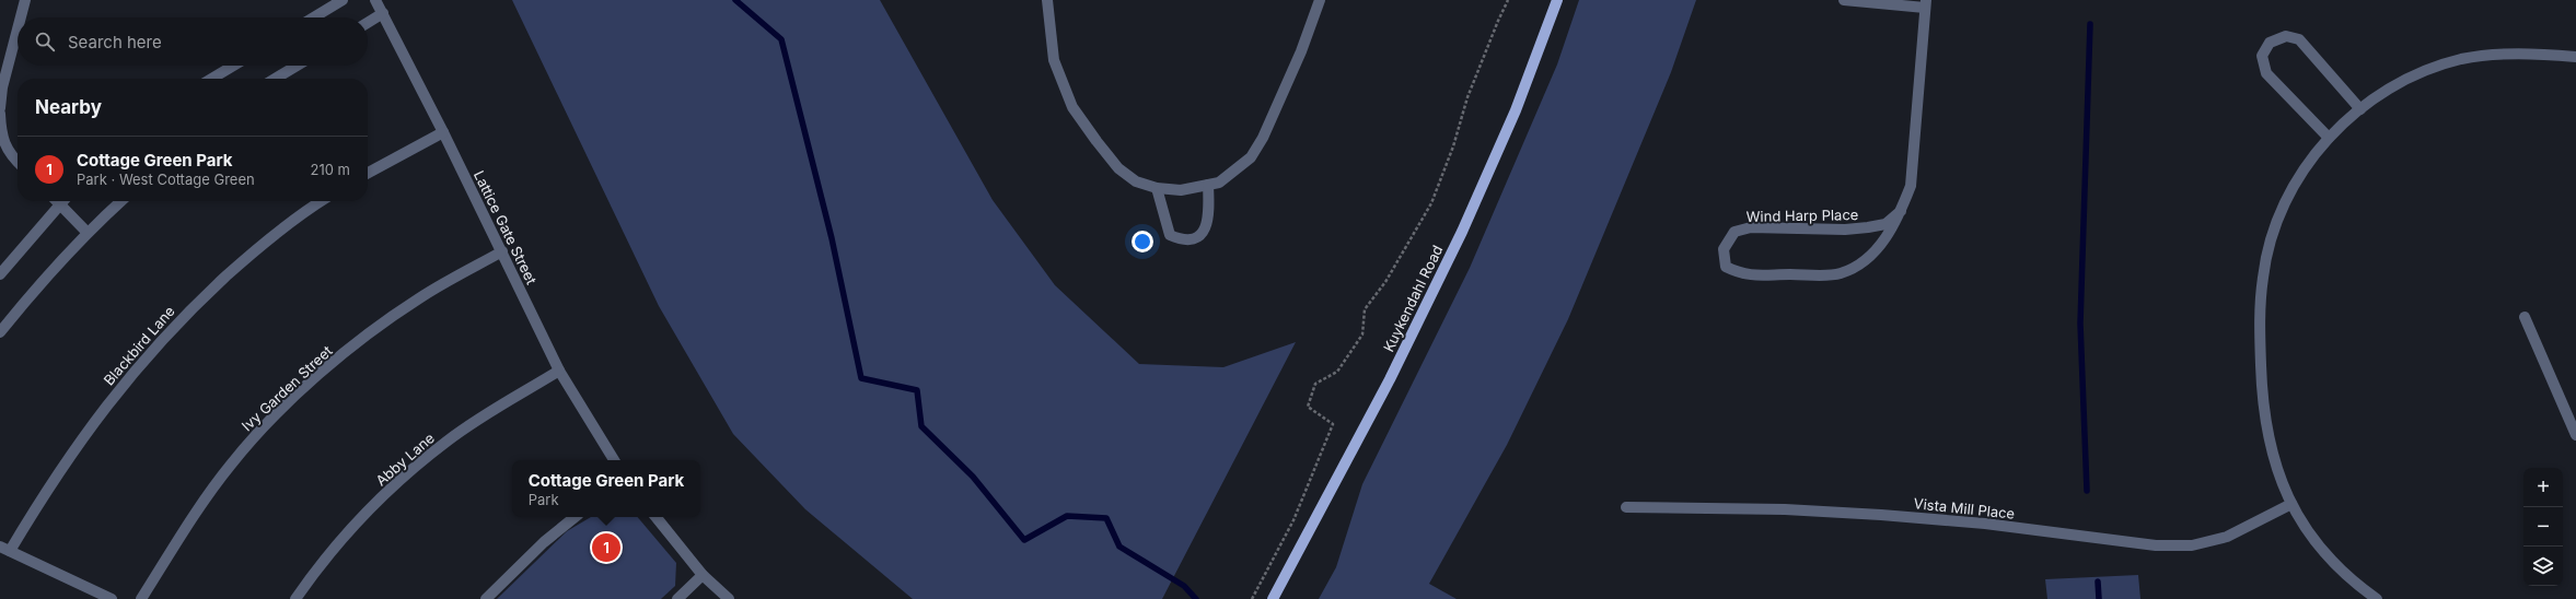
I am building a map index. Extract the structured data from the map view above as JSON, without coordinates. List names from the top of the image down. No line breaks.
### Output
{"streets":{"main road":["Kuykendahl Road"],"street":["Wind Harp Place","Lattice Gate Street","Blackbird Lane","Ivy Garden Street","Abby Lane","Vista Mill Place"]},"crossings":[["Lattice Gate Street","Ivy Garden Street"],["Lattice Gate Street","Abby Lane"]],"page":{"search":"Search here","heading":"Nearby","list":[{"mark":"1","name":"Cottage Green Park","note":"Park · West Cottage Green","value":"210 m"}],"popup":["Cottage Green Park","Park"],"map_buttons":["+","−"],"pins":"1"}}
